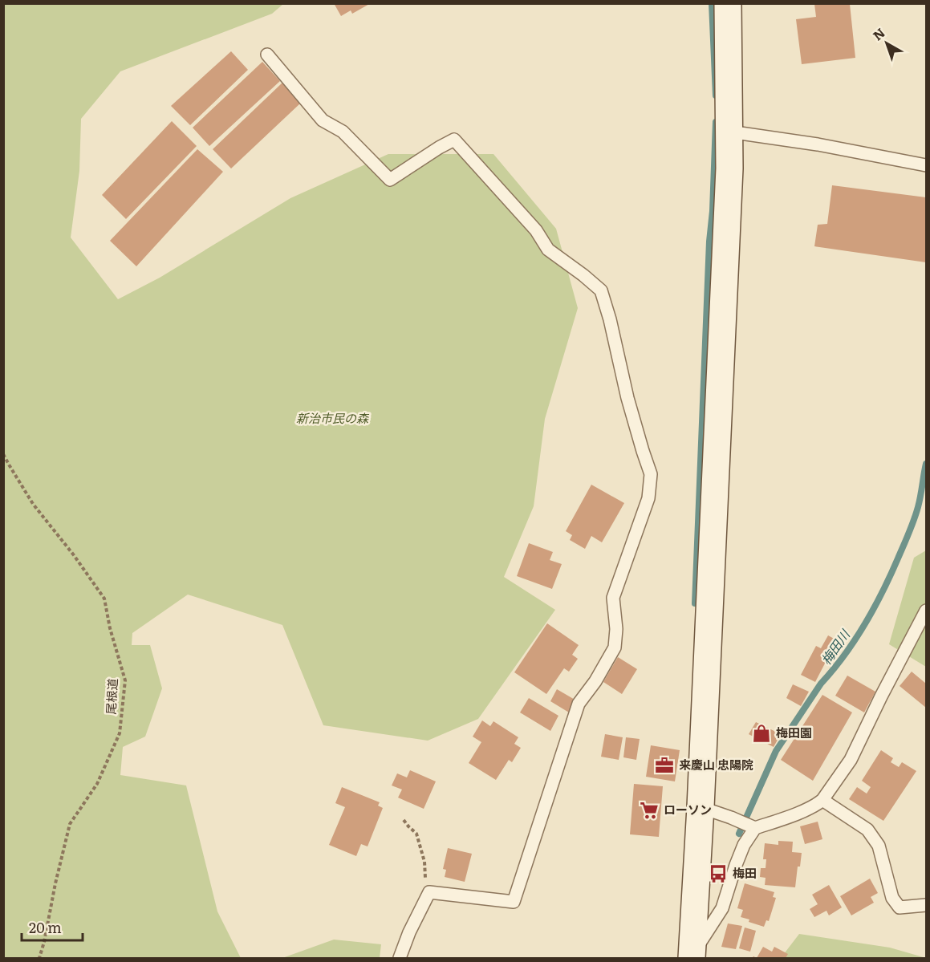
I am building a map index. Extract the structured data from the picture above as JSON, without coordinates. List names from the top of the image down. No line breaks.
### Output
{"streets":{"path":["尾根道"]},"water":["梅田川"],"parks":["新治市民の森"],"places":{"shop":["梅田園"],"office":["来慶山 忠陽院"],"supermarket":["ローソン"],"bus stop":["梅田"]},"scale_bar":"20 m","north":"top left"}
